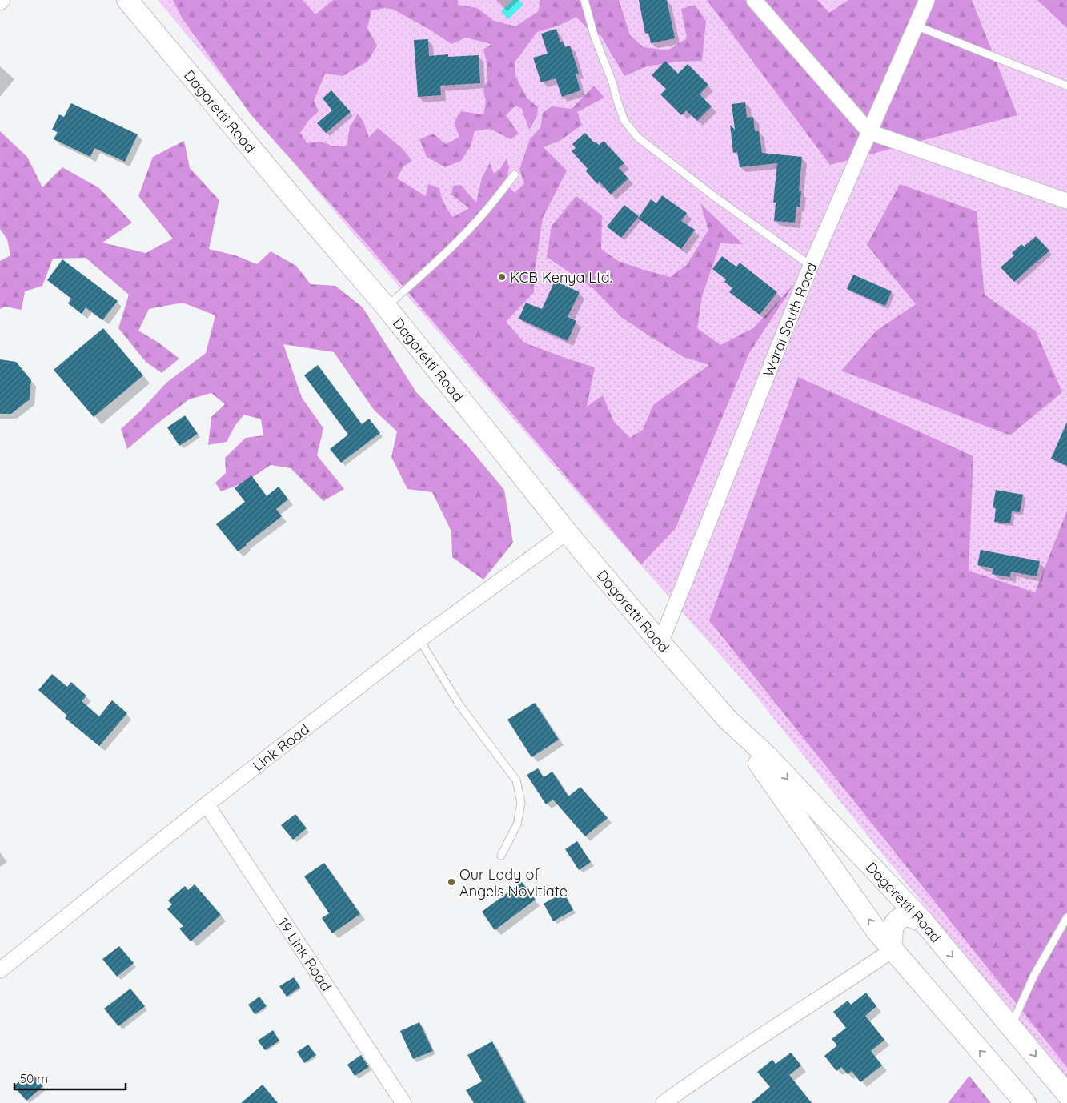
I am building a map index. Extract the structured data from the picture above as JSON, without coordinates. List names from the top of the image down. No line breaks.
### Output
{"streets":{"main road":["Dagoretti Road"],"street":["Warai South Road","Link Road","19 Link Road"]},"crossings":[["Dagoretti Road","Warai South Road"],["Dagoretti Road","Link Road"],["Link Road","19 Link Road"]],"places":["KCB Kenya Ltd.","Our Lady of Angels Novitiate"],"scale_bar":"50 m"}
